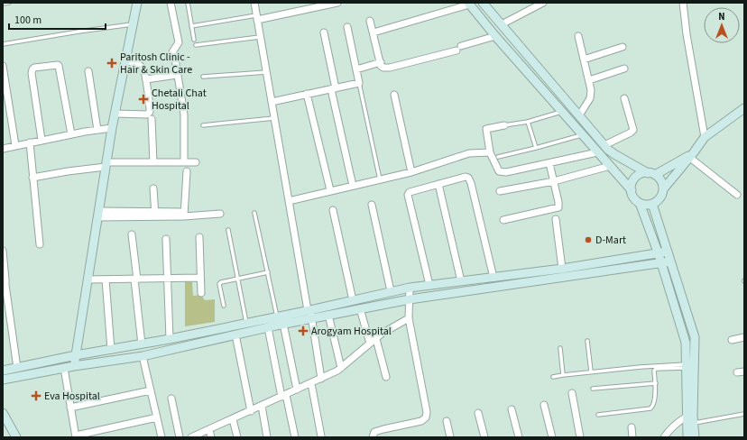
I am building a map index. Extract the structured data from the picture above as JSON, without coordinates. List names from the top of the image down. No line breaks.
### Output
{"places":{"health":["Paritosh Clinic - Hair & Skin Care","Chetali Chat Hospital","Arogyam Hospital","Eva Hospital"],"other":["D-Mart"]},"scale_bar":"100 m","north":"top"}
